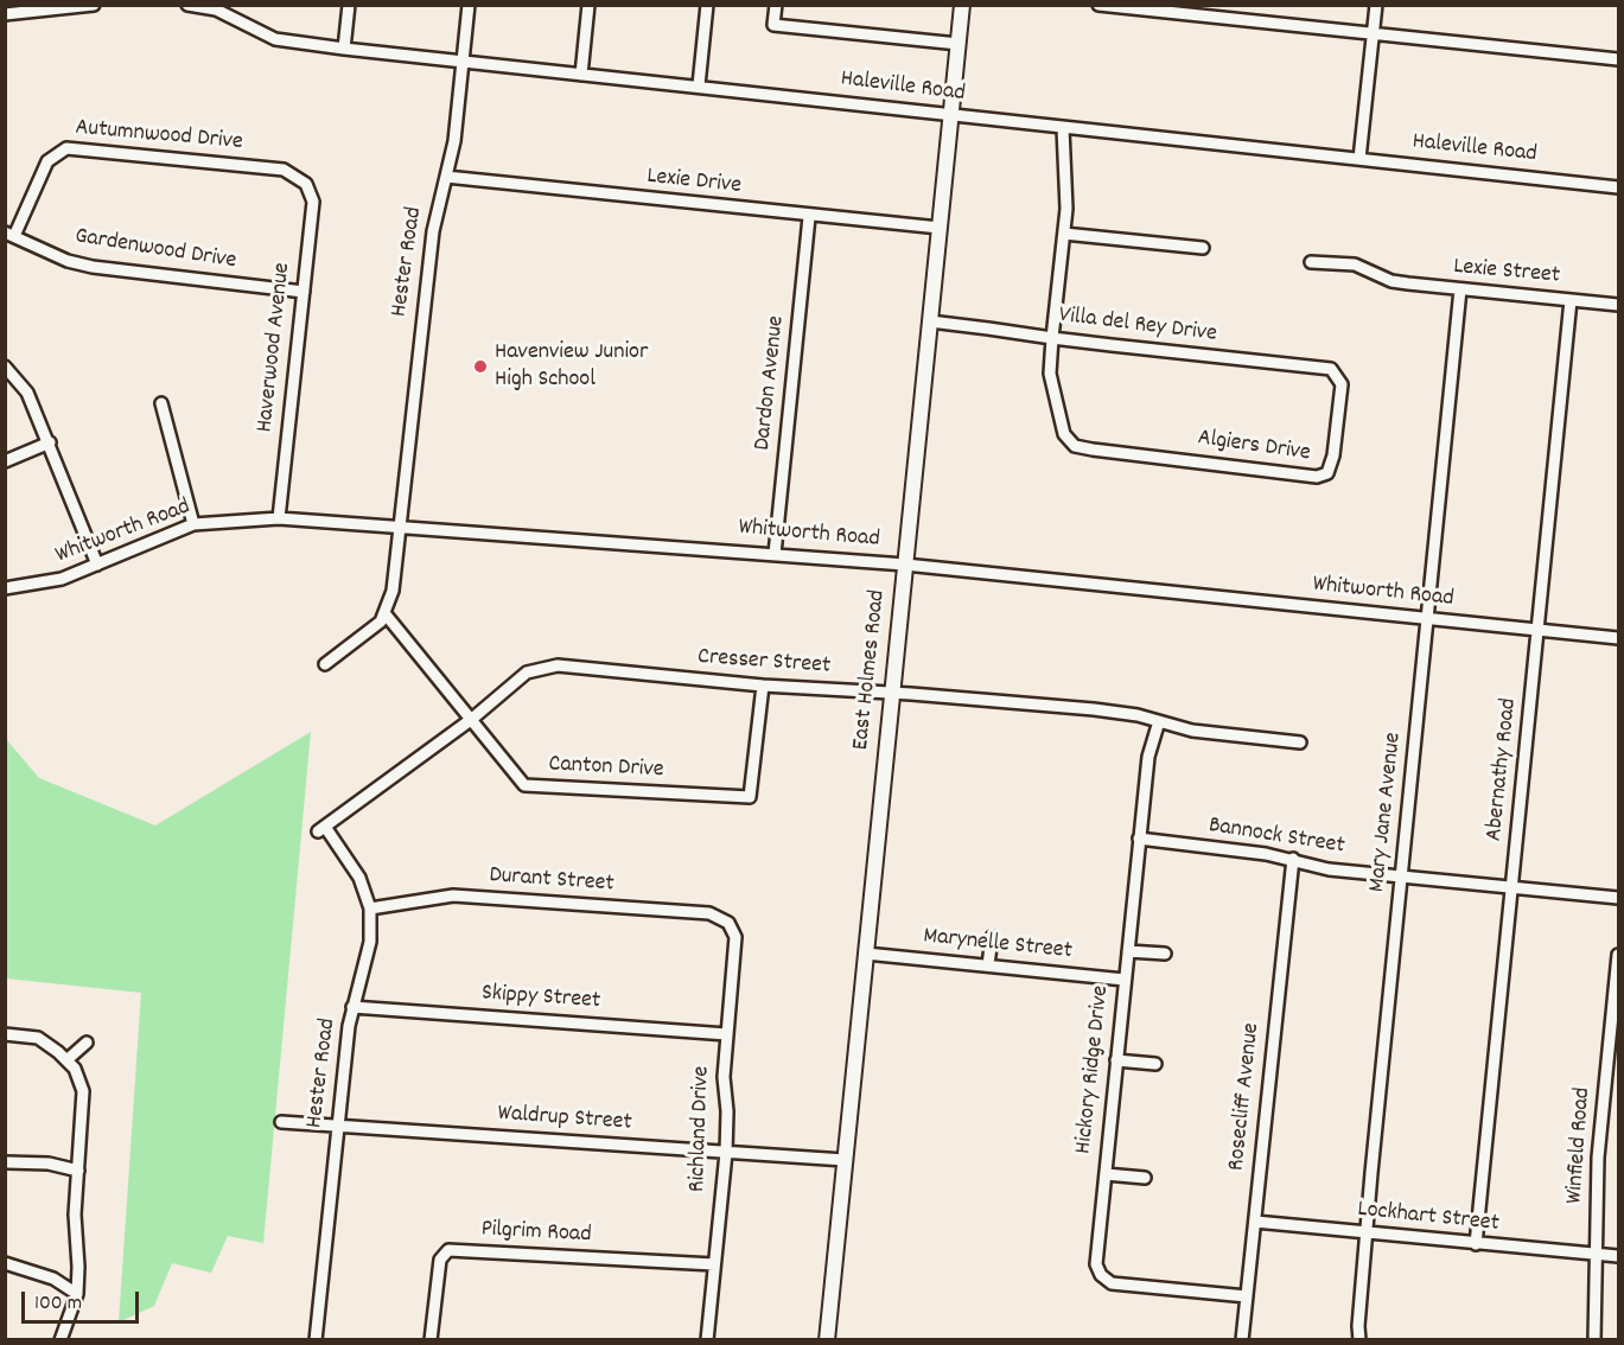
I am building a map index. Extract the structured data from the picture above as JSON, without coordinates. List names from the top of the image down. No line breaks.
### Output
{"streets":{"main road":["East Holmes Road"],"street":["Haleville Road","Autumnwood Drive","Lexie Drive","Gardenwood Drive","Hester Road","Lexie Street","Villa del Rey Drive","Haverwood Avenue","Dardon Avenue","Algiers Drive","Whitworth Road","Cresser Street","Canton Drive","Abernathy Road","Mary Jane Avenue","Bannock Street","Durant Street","Marynelle Street","Skippy Street","Hickory Ridge Drive","Rosecliff Avenue","Waldrup Street","Richland Drive","Winfield Road","Lockhart Street","Pilgrim Road"]},"crossings":[["Haleville Road","Hester Road"],["Haleville Road","East Holmes Road"],["Autumnwood Drive","Gardenwood Drive"],["Autumnwood Drive","Haverwood Avenue"],["Lexie Drive","Hester Road"],["Lexie Drive","Dardon Avenue"],["Lexie Drive","East Holmes Road"],["Gardenwood Drive","Haverwood Avenue"],["Hester Road","Whitworth Road"],["Hester Road","Cresser Street"],["Hester Road","Canton Drive"],["Hester Road","Durant Street"],["Hester Road","Skippy Street"],["Hester Road","Waldrup Street"],["Lexie Street","Abernathy Road"],["Lexie Street","Mary Jane Avenue"],["Villa del Rey Drive","Algiers Drive"],["Villa del Rey Drive","East Holmes Road"],["Haverwood Avenue","Whitworth Road"],["Dardon Avenue","Whitworth Road"],["Whitworth Road","East Holmes Road"],["Whitworth Road","Abernathy Road"],["Whitworth Road","Mary Jane Avenue"],["Cresser Street","East Holmes Road"],["Cresser Street","Canton Drive"],["Cresser Street","Hickory Ridge Drive"],["East Holmes Road","Marynelle Street"],["East Holmes Road","Waldrup Street"],["Abernathy Road","Bannock Street"],["Abernathy Road","Lockhart Street"],["Mary Jane Avenue","Bannock Street"],["Mary Jane Avenue","Lockhart Street"],["Bannock Street","Hickory Ridge Drive"],["Bannock Street","Rosecliff Avenue"],["Durant Street","Richland Drive"],["Marynelle Street","Hickory Ridge Drive"],["Skippy Street","Richland Drive"],["Hickory Ridge Drive","Rosecliff Avenue"],["Rosecliff Avenue","Lockhart Street"],["Waldrup Street","Richland Drive"],["Richland Drive","Pilgrim Road"],["Winfield Road","Lockhart Street"]],"places":["Havenview Junior High School"],"scale_bar":"100 m"}
